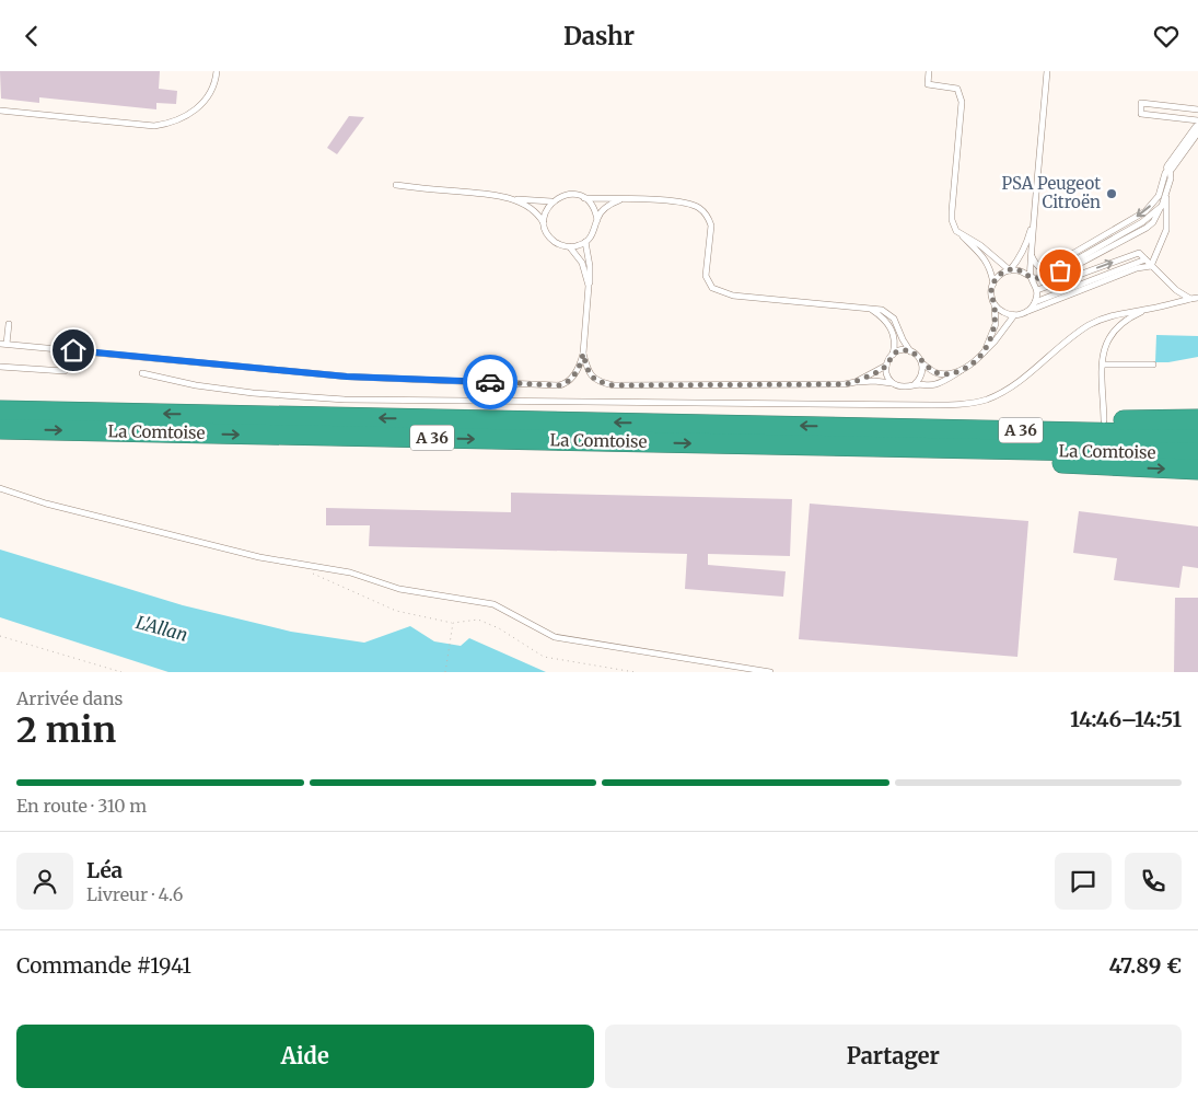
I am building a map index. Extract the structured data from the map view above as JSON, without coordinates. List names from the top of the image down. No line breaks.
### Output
{"streets":{"highway":["A 36","La Comtoise"]},"water":["L'Allan"],"places":["PSA Peugeot Citroën"],"page":{"header":"Dashr","heading":["2 min","Arrivée dans","14:46–14:51"],"panel":["Léa","Livreur · 4.6","Commande #1941","47.89 €"],"bar":"En route · 310 m","buttons":["Aide","Partager"]}}
